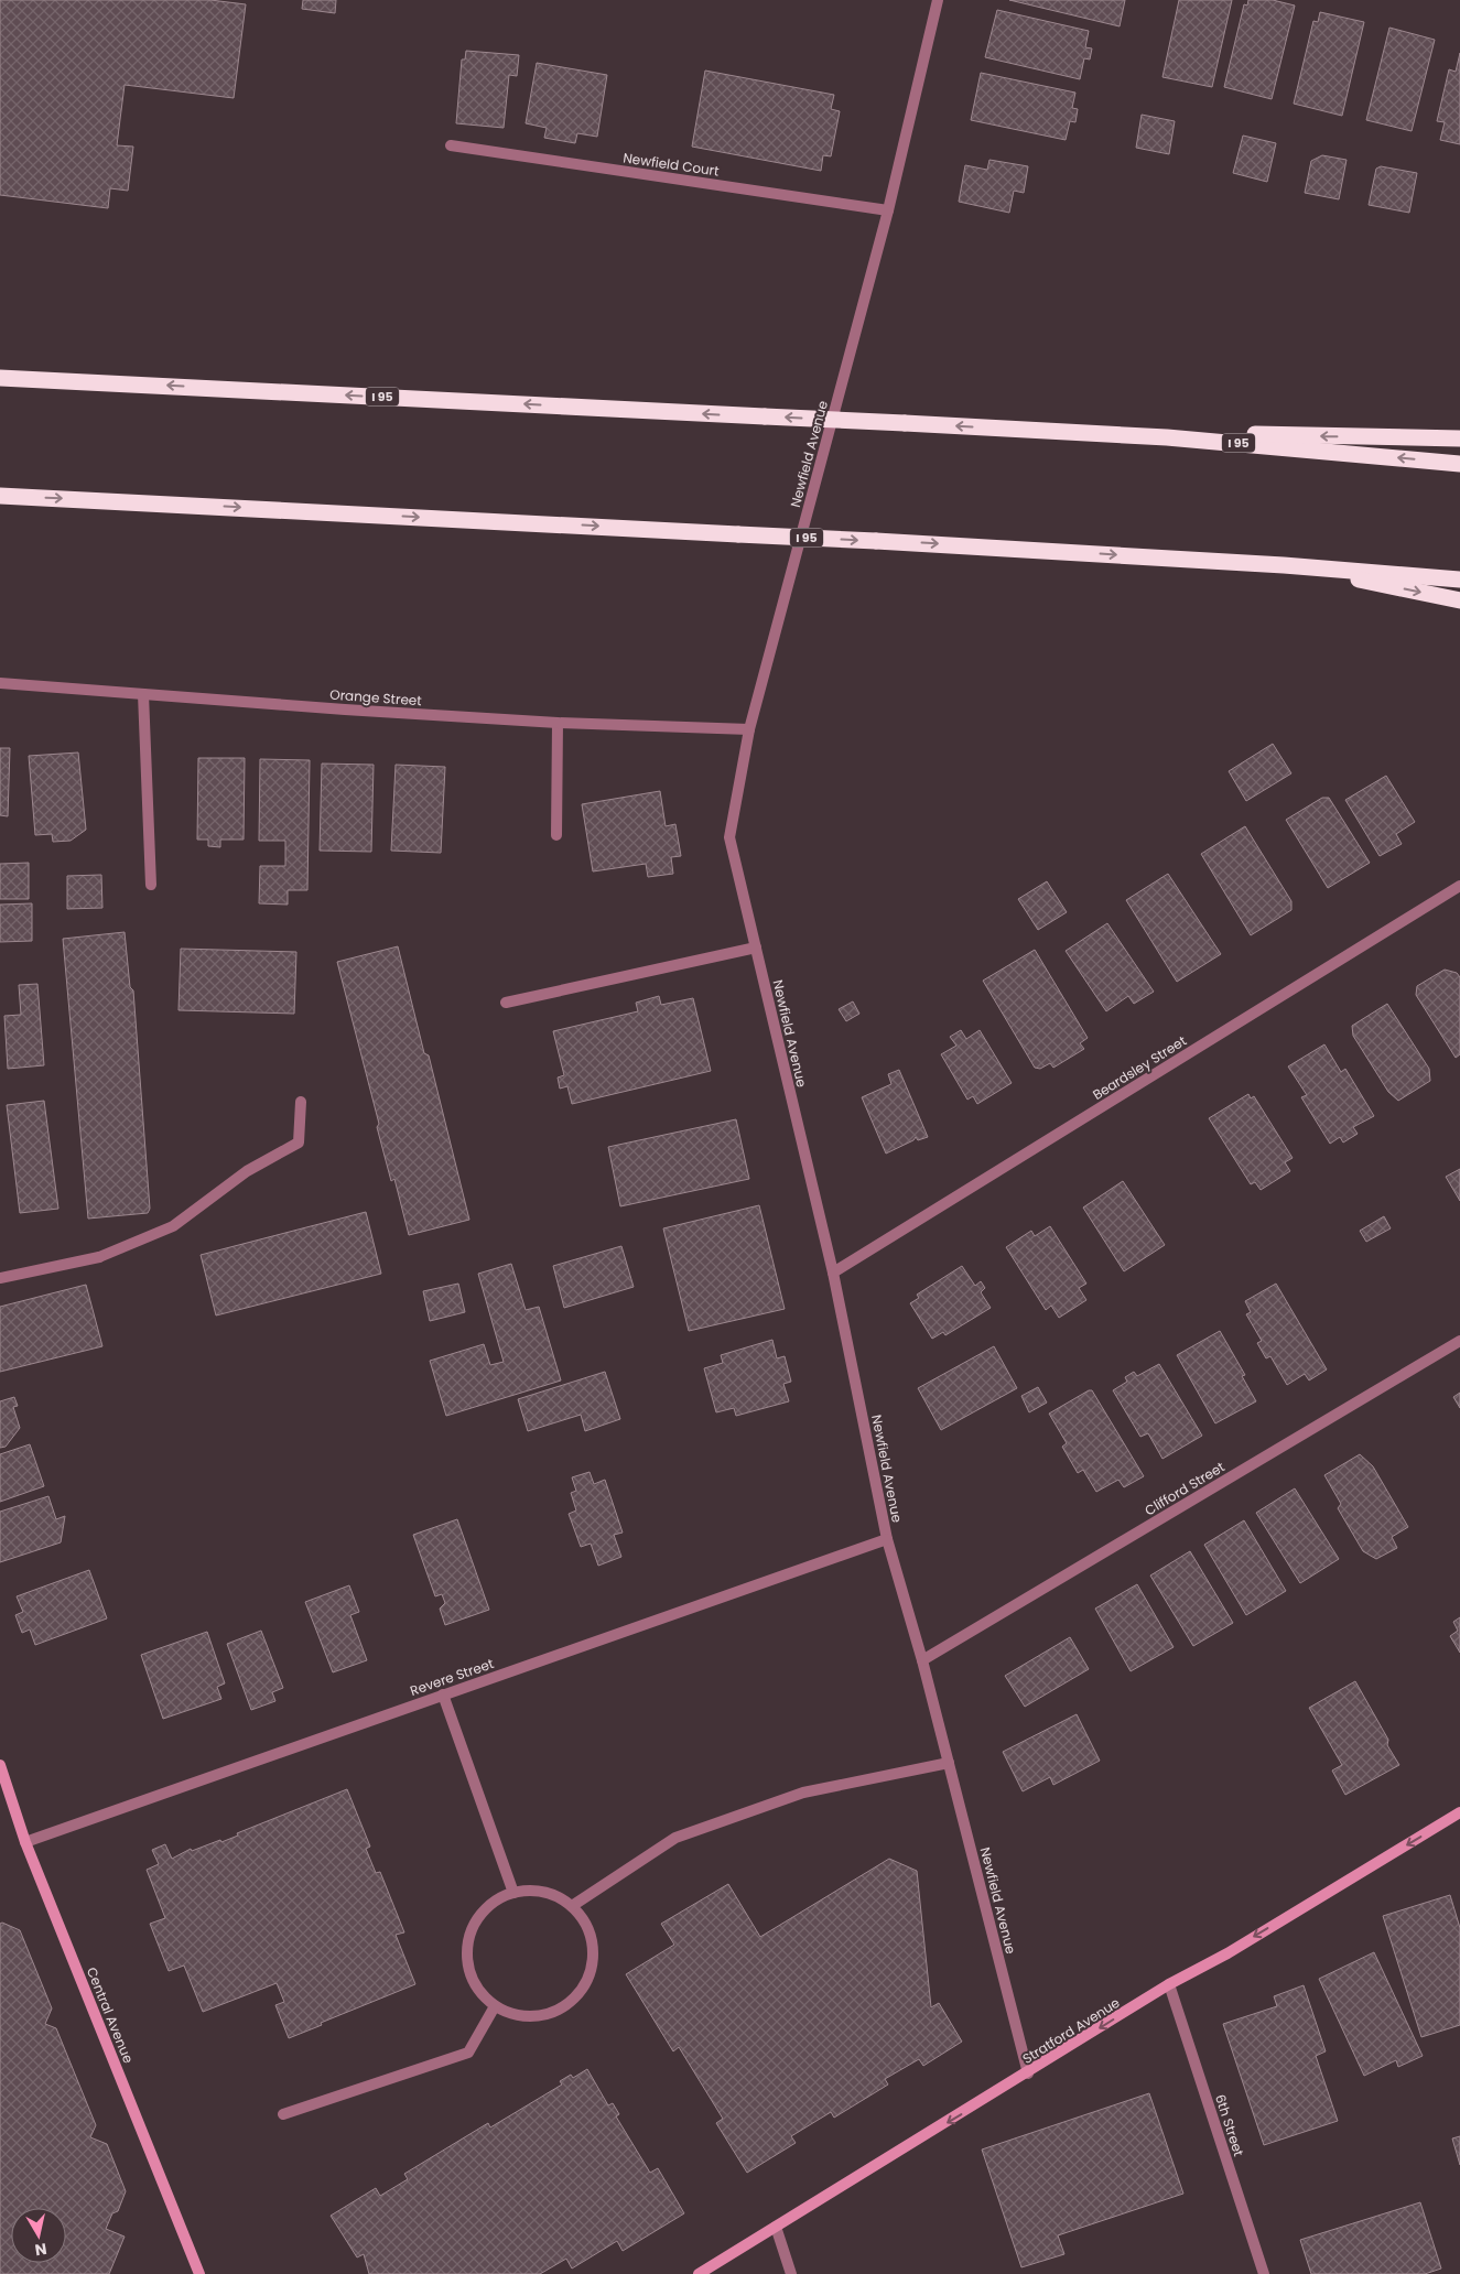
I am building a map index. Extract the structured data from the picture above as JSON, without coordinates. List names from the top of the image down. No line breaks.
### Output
{"streets":{"highway":["I 95"],"main road":["Central Avenue","Stratford Avenue"],"street":["Newfield Court","Newfield Avenue","Orange Street","Beardsley Street","Clifford Street","Revere Street","6th Street"]},"crossings":[["Newfield Court","Newfield Avenue"],["Newfield Avenue","Orange Street"],["Newfield Avenue","Beardsley Street"],["Newfield Avenue","Clifford Street"],["Newfield Avenue","Revere Street"],["Newfield Avenue","Stratford Avenue"],["Revere Street","Central Avenue"],["Stratford Avenue","6th Street"]],"one_way":["Stratford Avenue"],"north":"bottom"}
